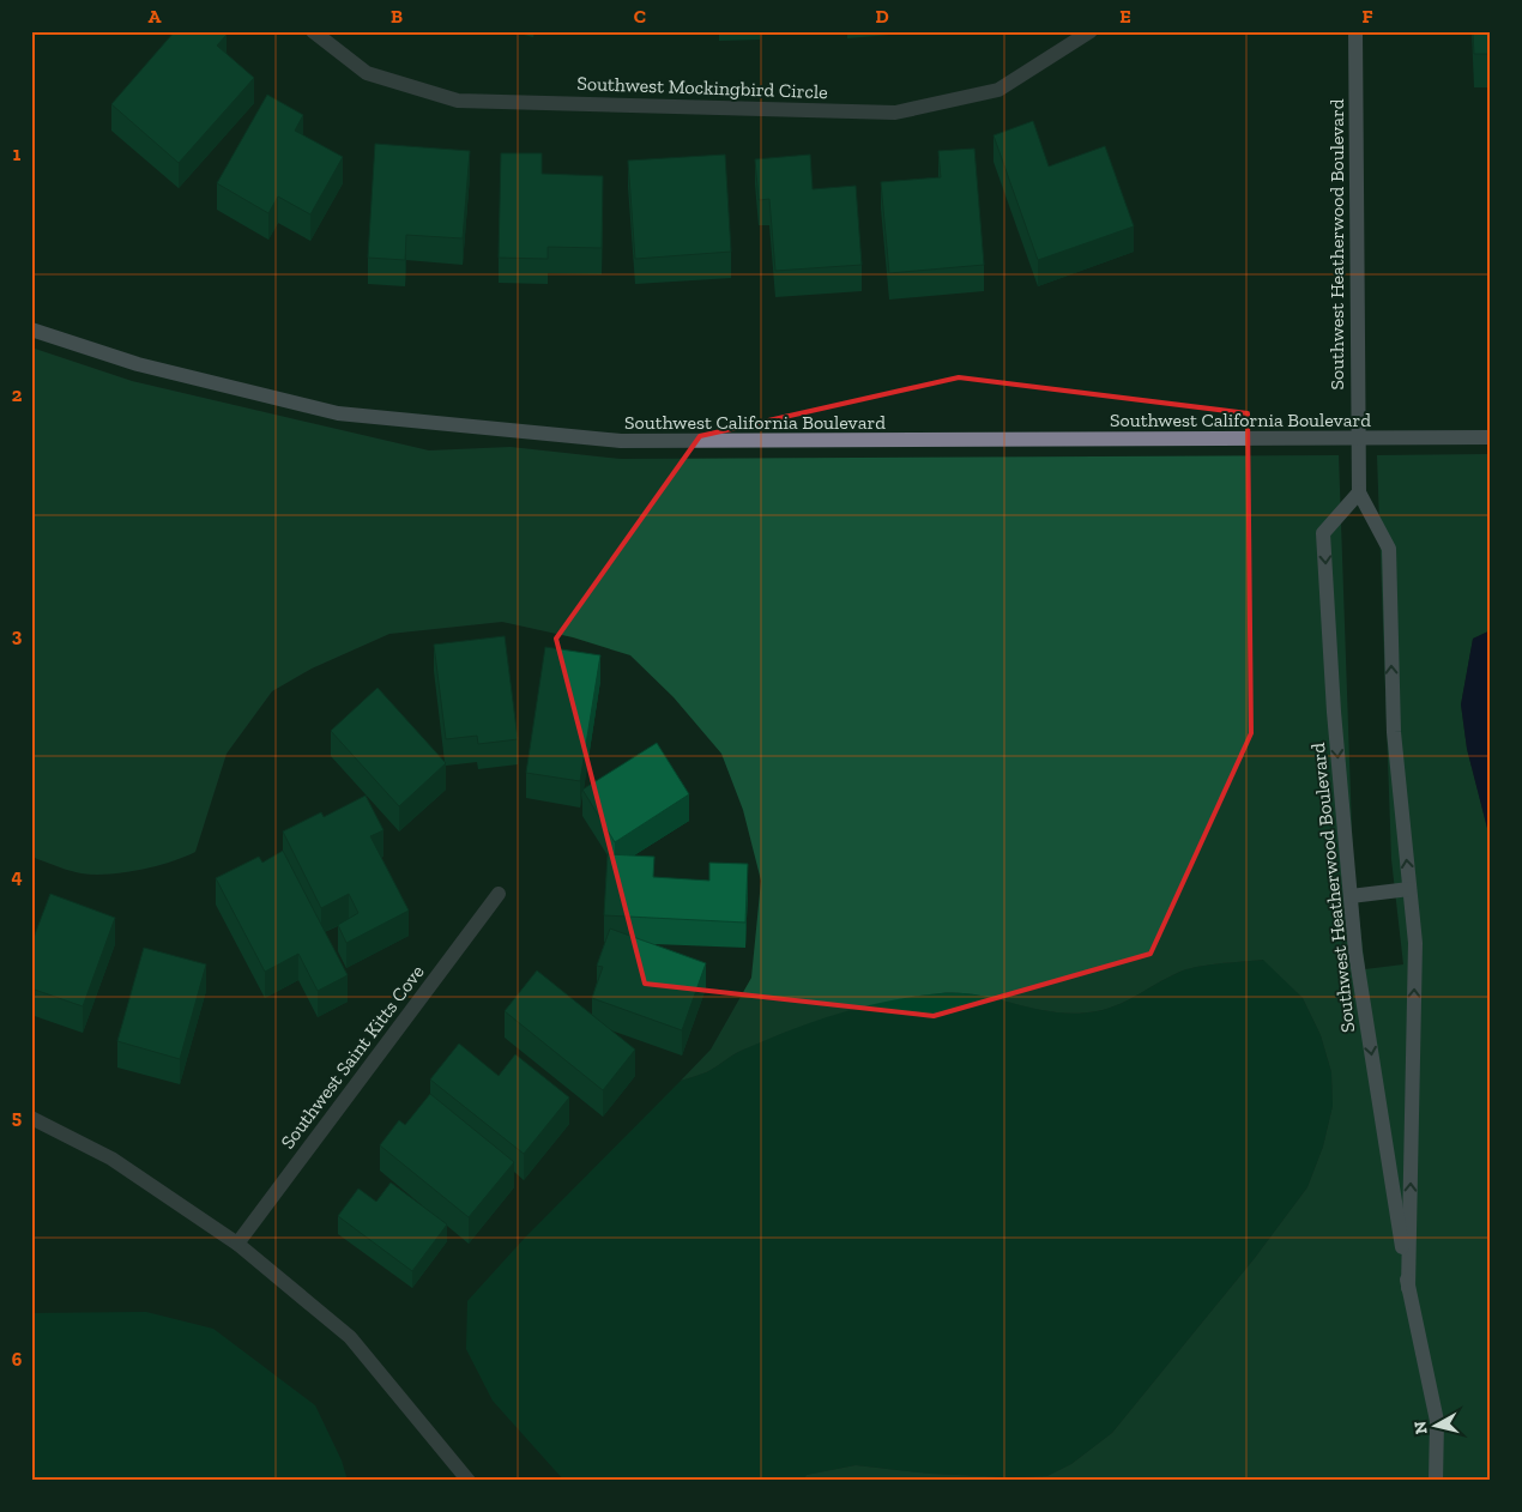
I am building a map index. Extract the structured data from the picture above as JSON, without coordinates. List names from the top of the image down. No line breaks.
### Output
{"streets":{"street":["Southwest Mockingbird Circle","Southwest Heatherwood Boulevard","Southwest California Boulevard","Southwest Saint Kitts Cove"]},"crossings":[["Southwest Heatherwood Boulevard","Southwest California Boulevard"]],"north":"left","grid":{"columns":["A","B","C","D","E","F"],"rows":["1","2","3","4","5","6"]}}
